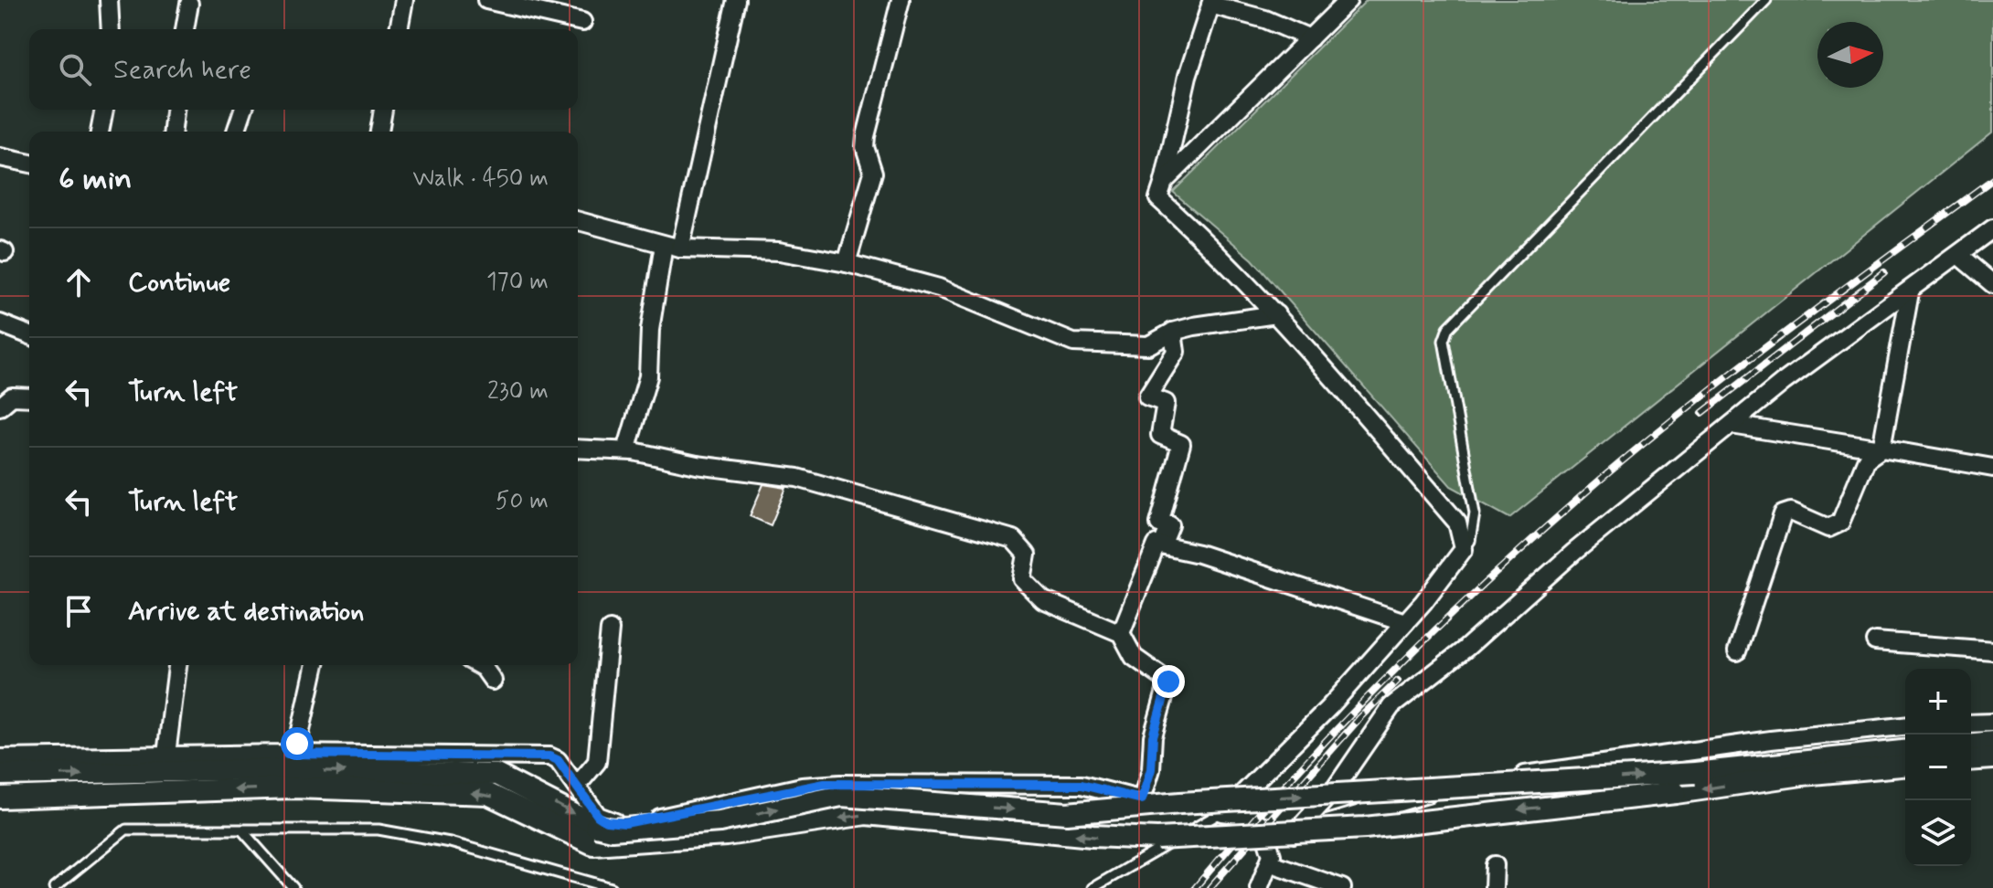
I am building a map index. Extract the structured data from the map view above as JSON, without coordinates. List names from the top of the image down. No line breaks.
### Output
{"north":"right","page":{"search":"Search here","heading":["6 min","Walk · 450 m"],"list":[["Continue","170 m"],["Turn left","230 m"],["Turn left","50 m"],"Arrive at destination"],"map_buttons":["+","−"]}}
